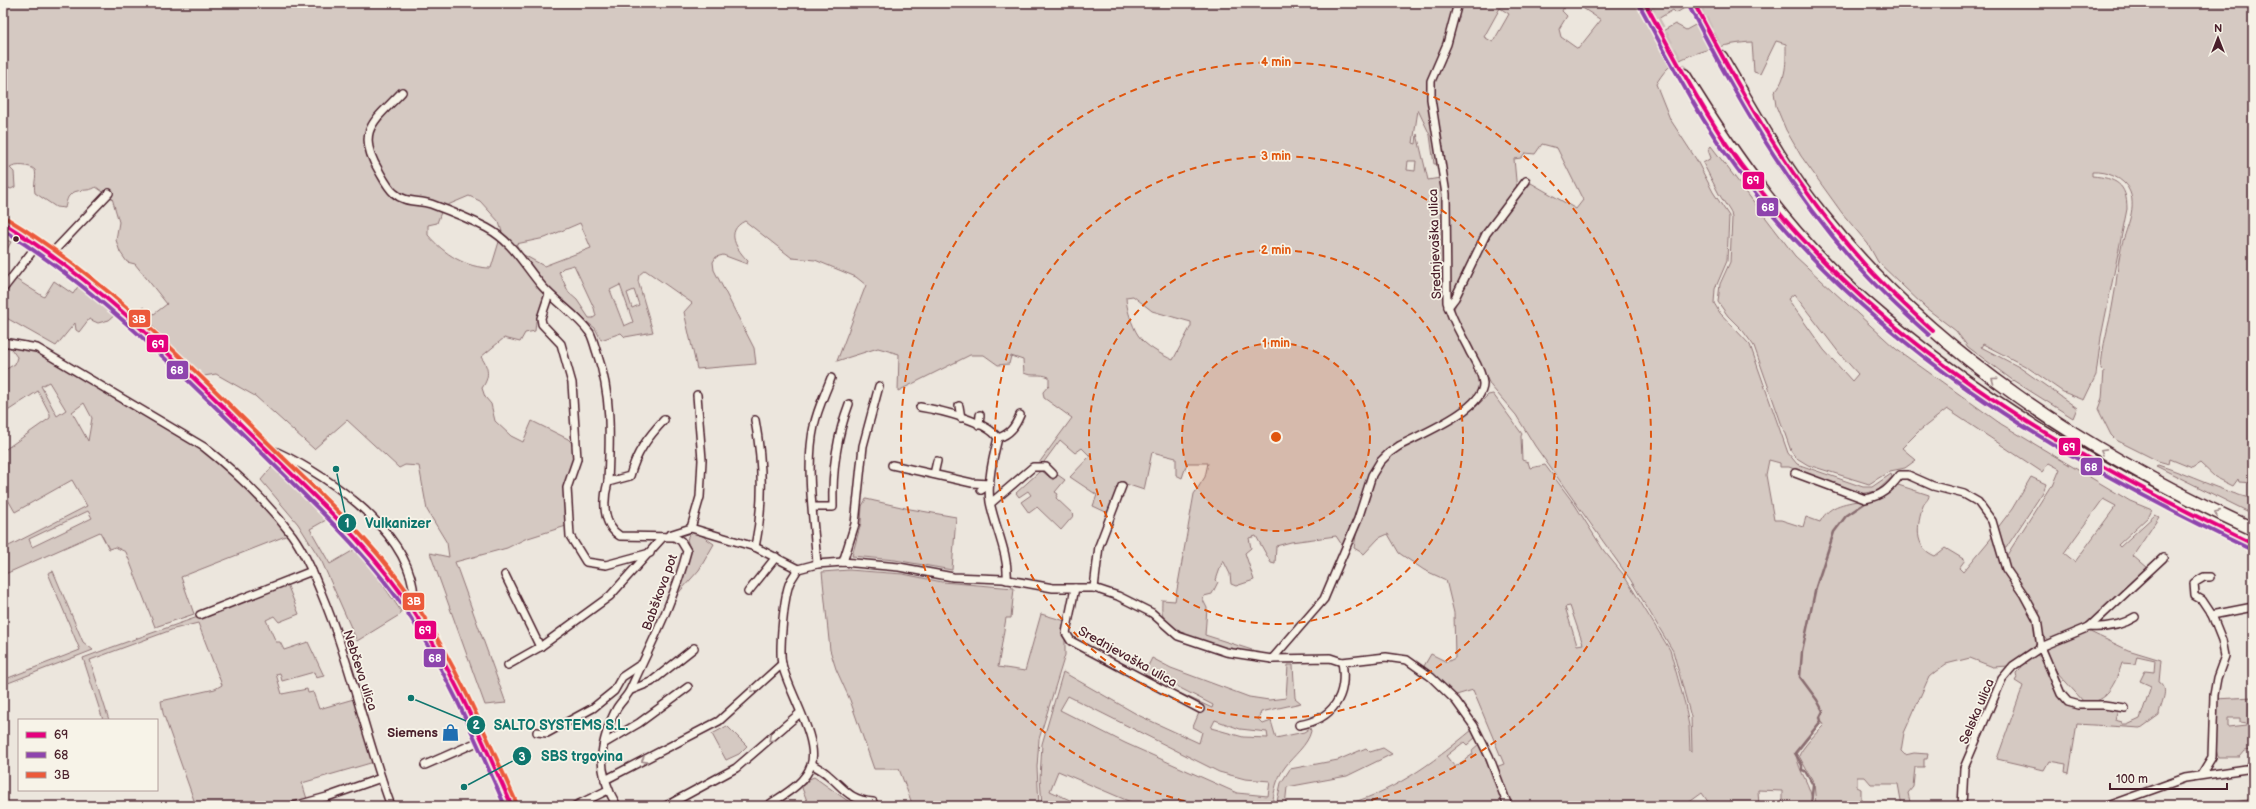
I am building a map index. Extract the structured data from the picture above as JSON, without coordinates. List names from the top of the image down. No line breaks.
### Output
{"streets":{"street":["Srednjevaška ulica","Babškova pot","Nebčeva ulica","Selska ulica"]},"places":{"other":["Vulkanizer","SALTO SYSTEMS S.L.","SBS trgovina"],"shop":["Siemens"]},"lines":["transit line 69","transit line 68","transit line 3B"],"legend":["69","68","3B"],"scale_bar":"100 m","north":"top","rings":["4 min","3 min","2 min","1 min"]}
